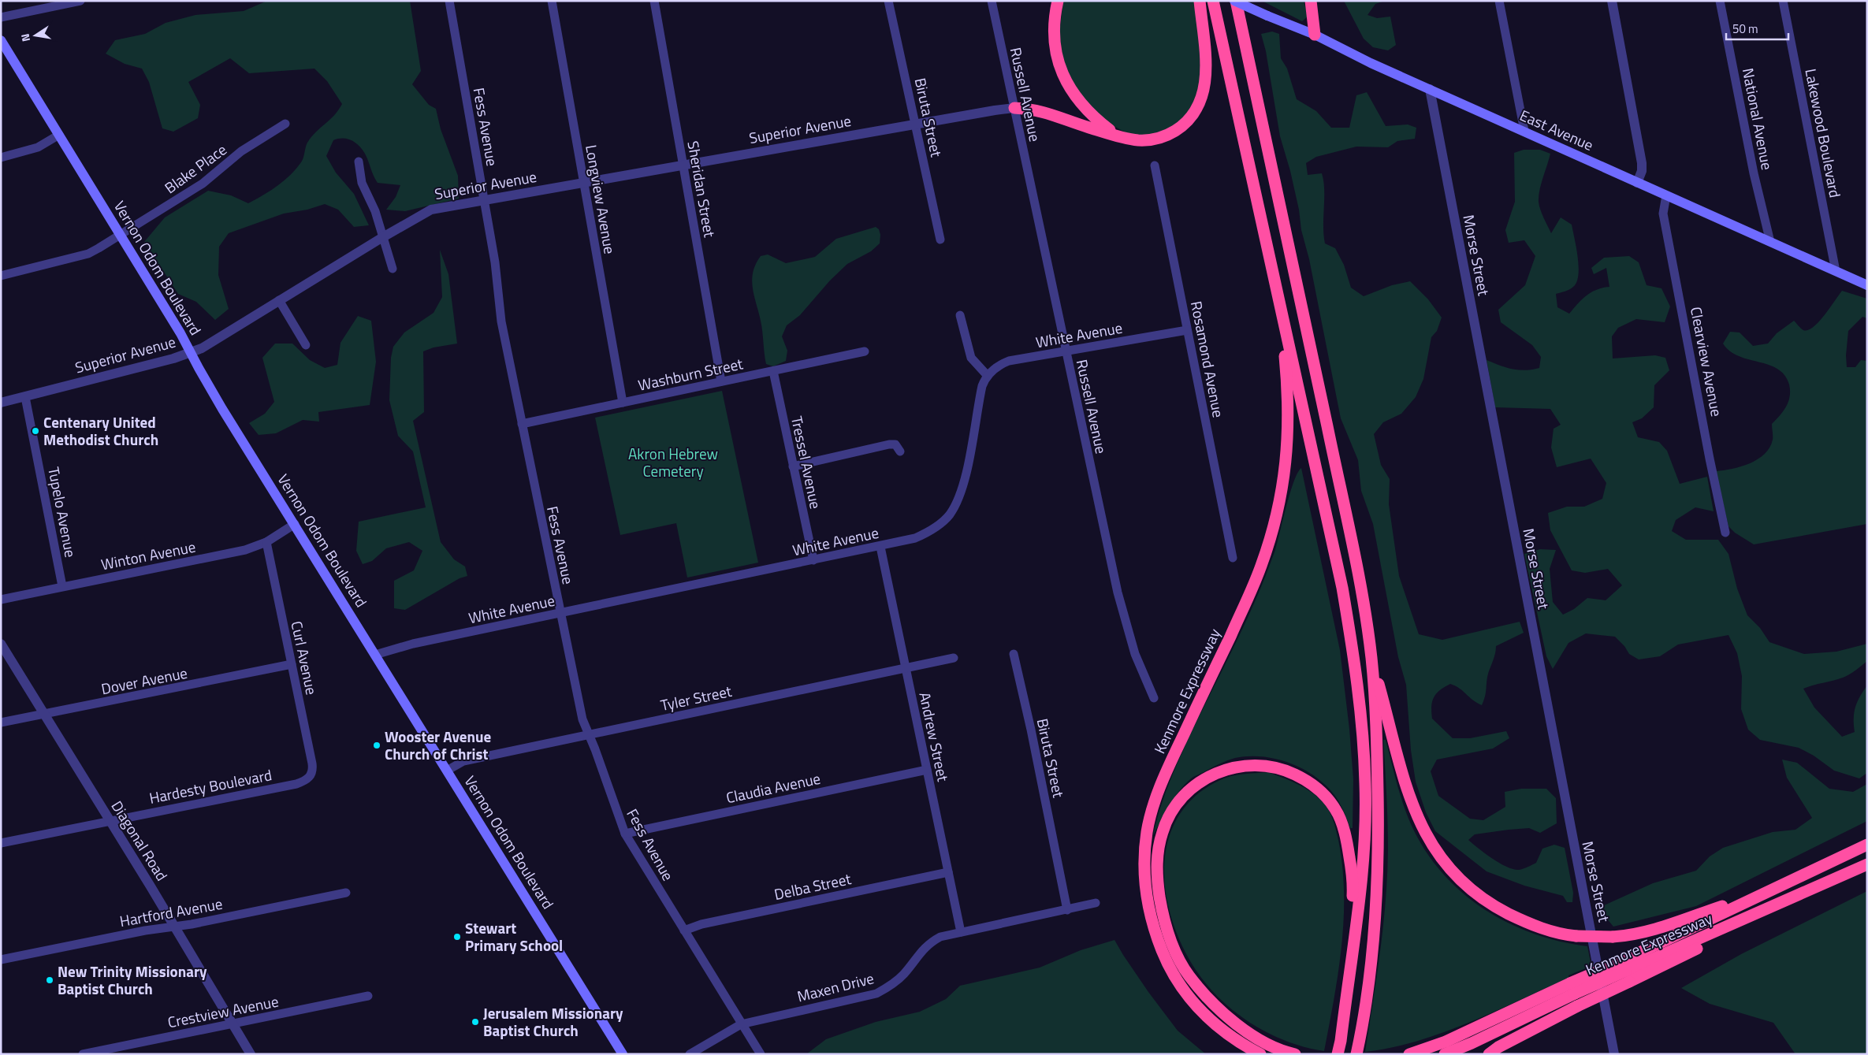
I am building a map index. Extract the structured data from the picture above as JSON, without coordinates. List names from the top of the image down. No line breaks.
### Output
{"streets":{"highway":["Kenmore Expressway"],"main road":["East Avenue","Vernon Odom Boulevard"],"street":["Russell Avenue","Biruta Street","National Avenue","Fess Avenue","Superior Avenue","Lakewood Boulevard","Blake Place","Sheridan Street","Longview Avenue","Morse Street","White Avenue","Rosamond Avenue","Clearview Avenue","Washburn Street","Tressel Avenue","Tupelo Avenue","Winton Avenue","Curl Avenue","Dover Avenue","Tyler Street","Andrew Street","Hardesty Boulevard","Claudia Avenue","Diagonal Road","Delba Street","Hartford Avenue","Maxen Drive","Crestview Avenue"]},"crossings":[["Russell Avenue","Superior Avenue"],["Russell Avenue","White Avenue"],["Biruta Street","Superior Avenue"],["Biruta Street","Maxen Drive"],["National Avenue","East Avenue"],["Fess Avenue","Superior Avenue"],["Fess Avenue","White Avenue"],["Fess Avenue","Washburn Street"],["Fess Avenue","Tyler Street"],["Fess Avenue","Claudia Avenue"],["Fess Avenue","Delba Street"],["Fess Avenue","Maxen Drive"],["Superior Avenue","Sheridan Street"],["Superior Avenue","Longview Avenue"],["Superior Avenue","Vernon Odom Boulevard"],["Superior Avenue","Tupelo Avenue"],["East Avenue","Lakewood Boulevard"],["East Avenue","Morse Street"],["East Avenue","Clearview Avenue"],["Blake Place","Vernon Odom Boulevard"],["Sheridan Street","Washburn Street"],["Longview Avenue","Washburn Street"],["Vernon Odom Boulevard","White Avenue"],["Vernon Odom Boulevard","Winton Avenue"],["Vernon Odom Boulevard","Tyler Street"],["White Avenue","Rosamond Avenue"],["White Avenue","Tressel Avenue"],["White Avenue","Andrew Street"],["Washburn Street","Tressel Avenue"],["Tupelo Avenue","Winton Avenue"],["Winton Avenue","Curl Avenue"],["Curl Avenue","Dover Avenue"],["Curl Avenue","Hardesty Boulevard"],["Dover Avenue","Diagonal Road"],["Tyler Street","Andrew Street"],["Andrew Street","Claudia Avenue"],["Andrew Street","Delba Street"],["Andrew Street","Maxen Drive"],["Hardesty Boulevard","Diagonal Road"],["Diagonal Road","Hartford Avenue"],["Diagonal Road","Crestview Avenue"]],"parks":["Akron Hebrew Cemetery"],"places":["Centenary United Methodist Church","Wooster Avenue Church of Christ","Stewart Primary School","New Trinity Missionary Baptist Church","Jerusalem Missionary Baptist Church"],"scale_bar":"50 m","north":"left"}
